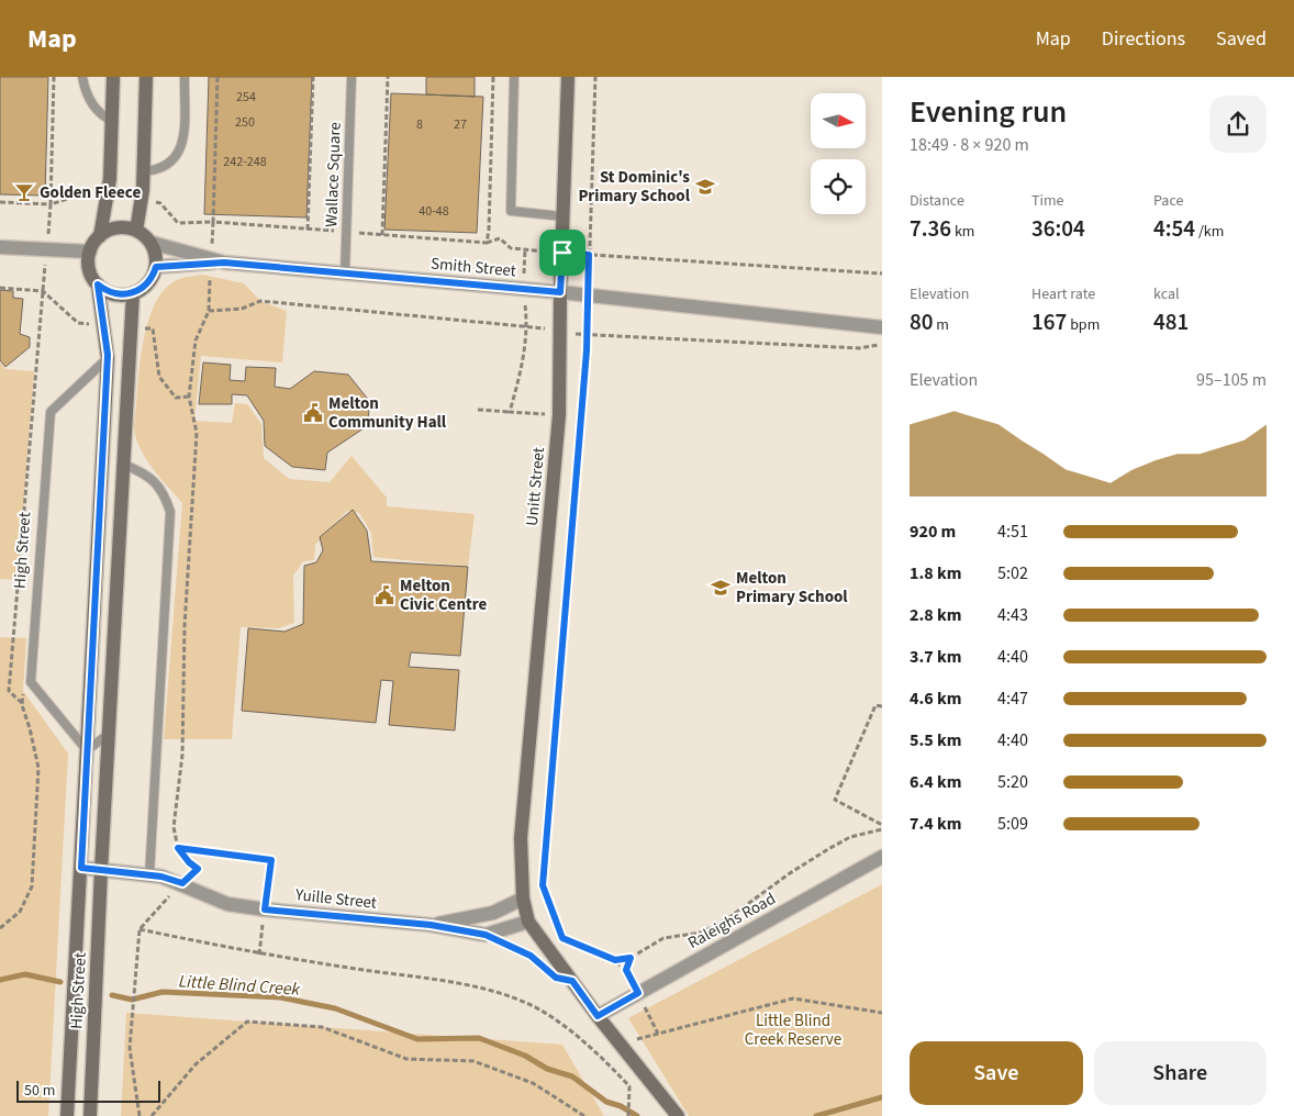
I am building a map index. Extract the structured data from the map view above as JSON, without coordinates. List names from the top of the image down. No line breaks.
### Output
{"streets":{"main road":["Unitt Street","High Street"],"street":["Smith Street","Yuille Street","Raleighs Road"],"lane":["Wallace Square"]},"crossings":[["Wallace Square","Smith Street"],["Smith Street","Unitt Street"],["Smith Street","High Street"],["Unitt Street","Yuille Street"],["High Street","Yuille Street"]],"water":["Little Blind Creek"],"parks":["Little Blind Creek Reserve"],"places":{"school or university":["St Dominic's Primary School","Melton Primary School"],"bar":["Golden Fleece"],"public building":["Melton Community Hall","Melton Civic Centre"]},"house_numbers":["254","250","8","27","242-248","40-48"],"scale_bar":"50 m","north":"right","page":{"header":"Map","nav":["Map","Directions","Saved"],"heading":["Evening run","18:49 · 8 × 920 m"],"stats":[["Distance","7.36 km"],["Time","36:04"],["Pace","4:54 /km"],["Elevation","80 m"],["Heart rate","167 bpm"],["kcal","481"]],"chart":["Elevation","95–105 m"],"list":[{"name":"920 m","note":"4:51"},{"name":"1.8 km","note":"5:02"},{"name":"2.8 km","note":"4:43"},{"name":"3.7 km","note":"4:40"},{"name":"4.6 km","note":"4:47"},{"name":"5.5 km","note":"4:40"},{"name":"6.4 km","note":"5:20"},{"name":"7.4 km","note":"5:09"}],"buttons":["Save","Share"],"scale":"50 m"}}
